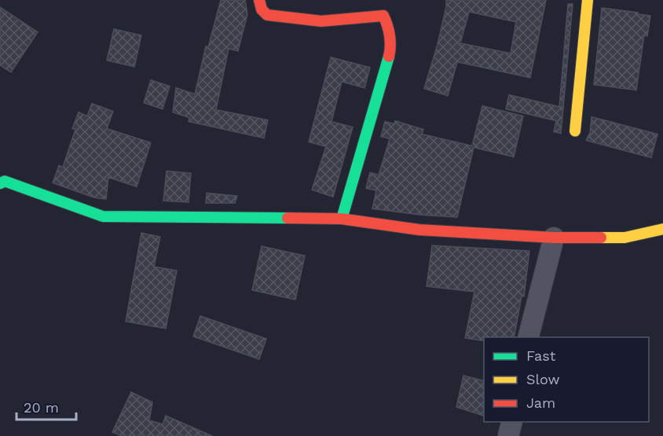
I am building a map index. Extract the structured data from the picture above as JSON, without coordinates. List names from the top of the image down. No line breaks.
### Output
{"legend":["Fast","Slow","Jam"],"scale_bar":"20 m"}
